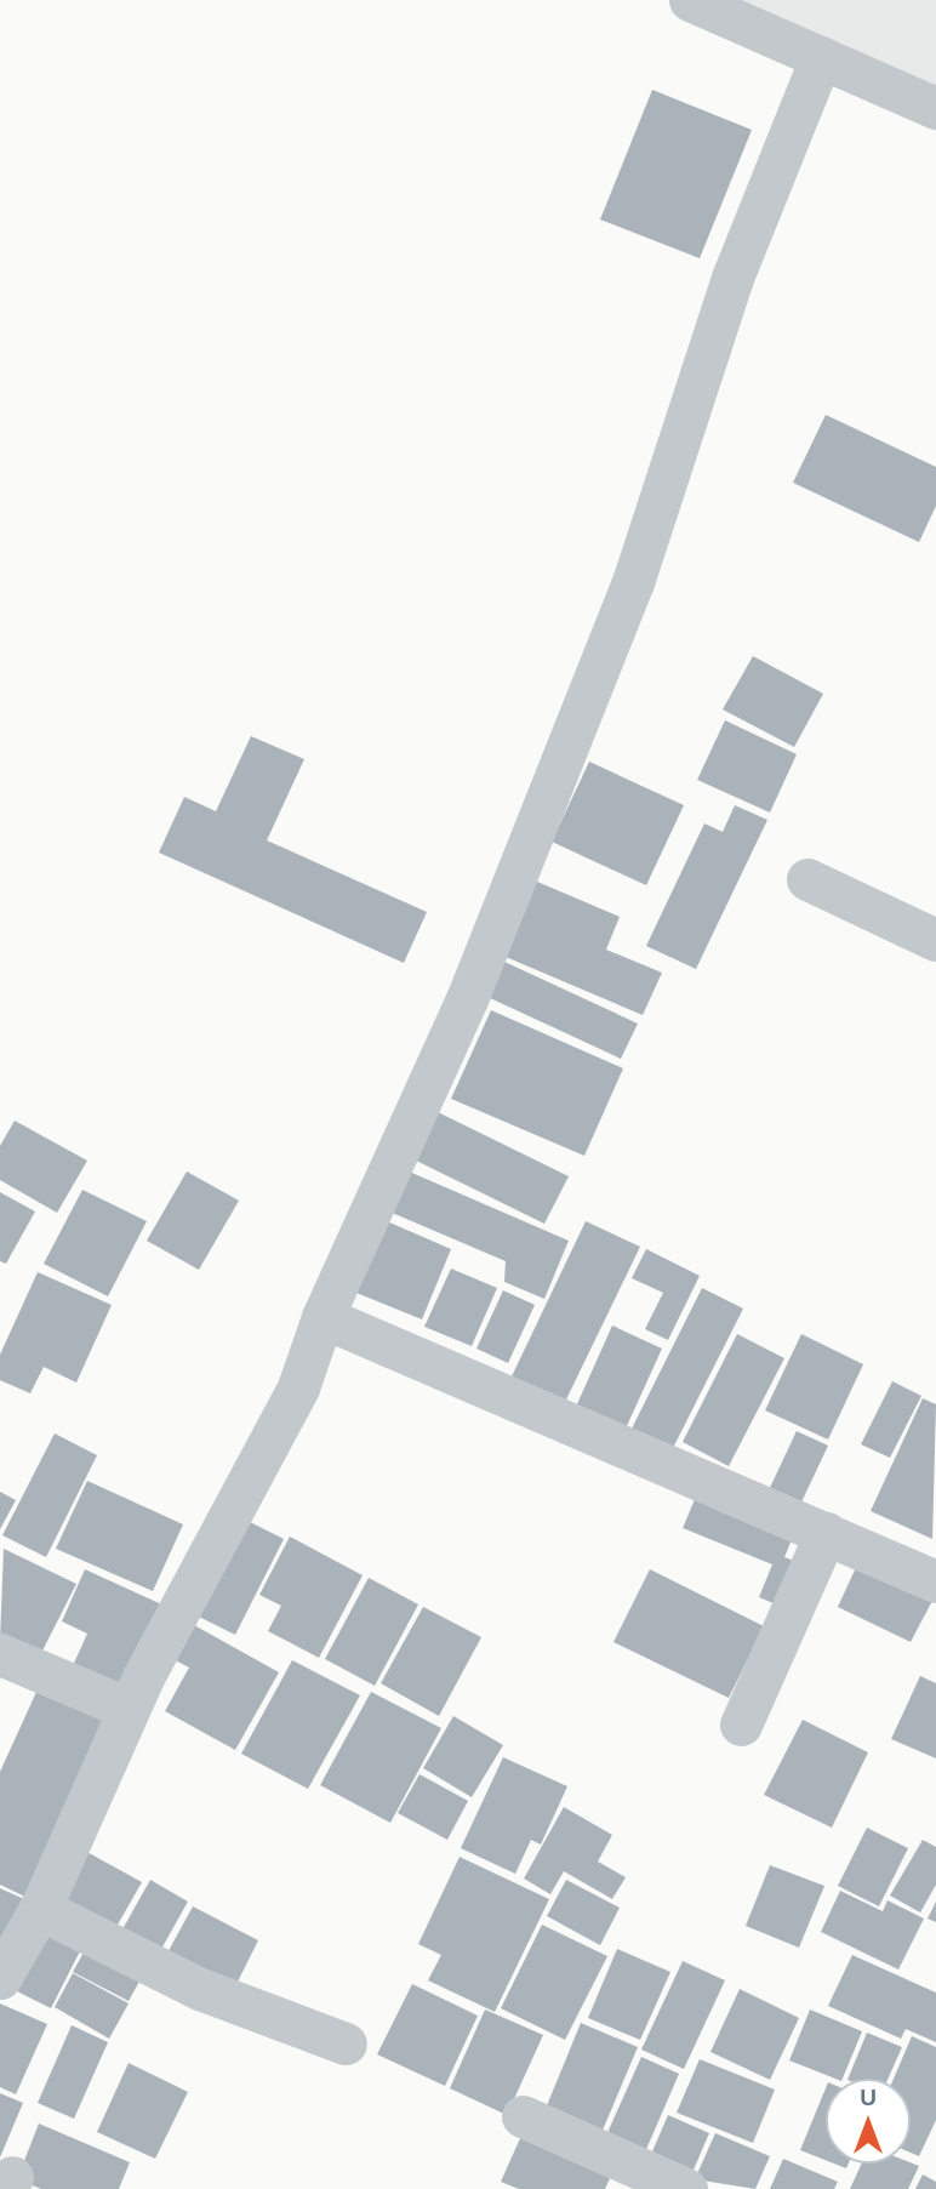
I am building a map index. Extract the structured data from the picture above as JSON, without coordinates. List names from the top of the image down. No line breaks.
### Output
{"north":"top"}
